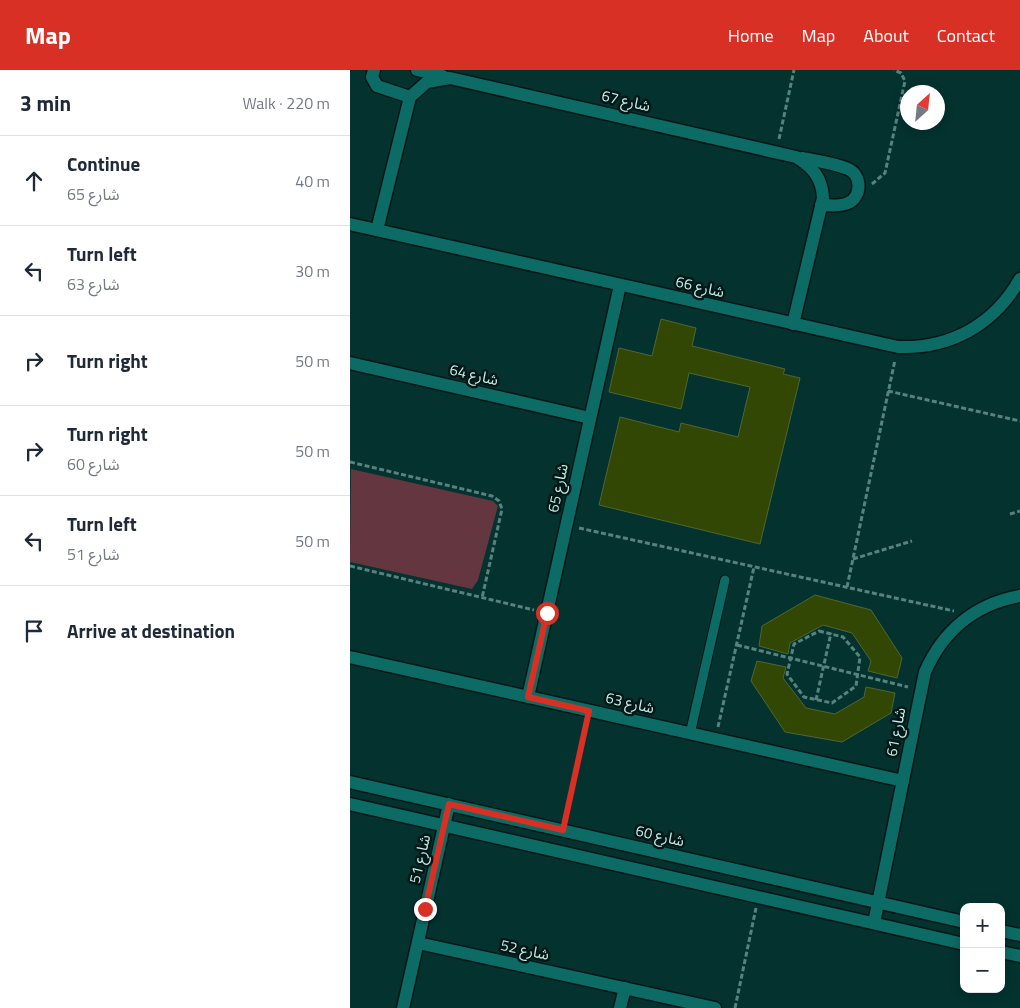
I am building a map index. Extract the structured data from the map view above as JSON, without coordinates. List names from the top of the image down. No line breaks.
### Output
{"streets":{"street":["شارع 67","شارع 66","شارع 64","شارع 65","شارع 63","شارع 61","شارع 60","شارع 51","شارع 52"]},"crossings":[["شارع 67","شارع 66"],["شارع 66","شارع 65"],["شارع 64","شارع 65"],["شارع 65","شارع 63"],["شارع 63","شارع 61"],["شارع 61","شارع 60"],["شارع 60","شارع 51"],["شارع 51","شارع 52"]],"north":"top right","page":{"header":"Map","nav":["Home","Map","About","Contact"],"heading":["3 min","Walk · 220 m"],"list":[["Continue","شارع 65","40 m"],["Turn left","شارع 63","30 m"],["Turn right","50 m"],["Turn right","شارع 60","50 m"],["Turn left","شارع 51","50 m"],"Arrive at destination"],"map_buttons":["+","−"]}}
